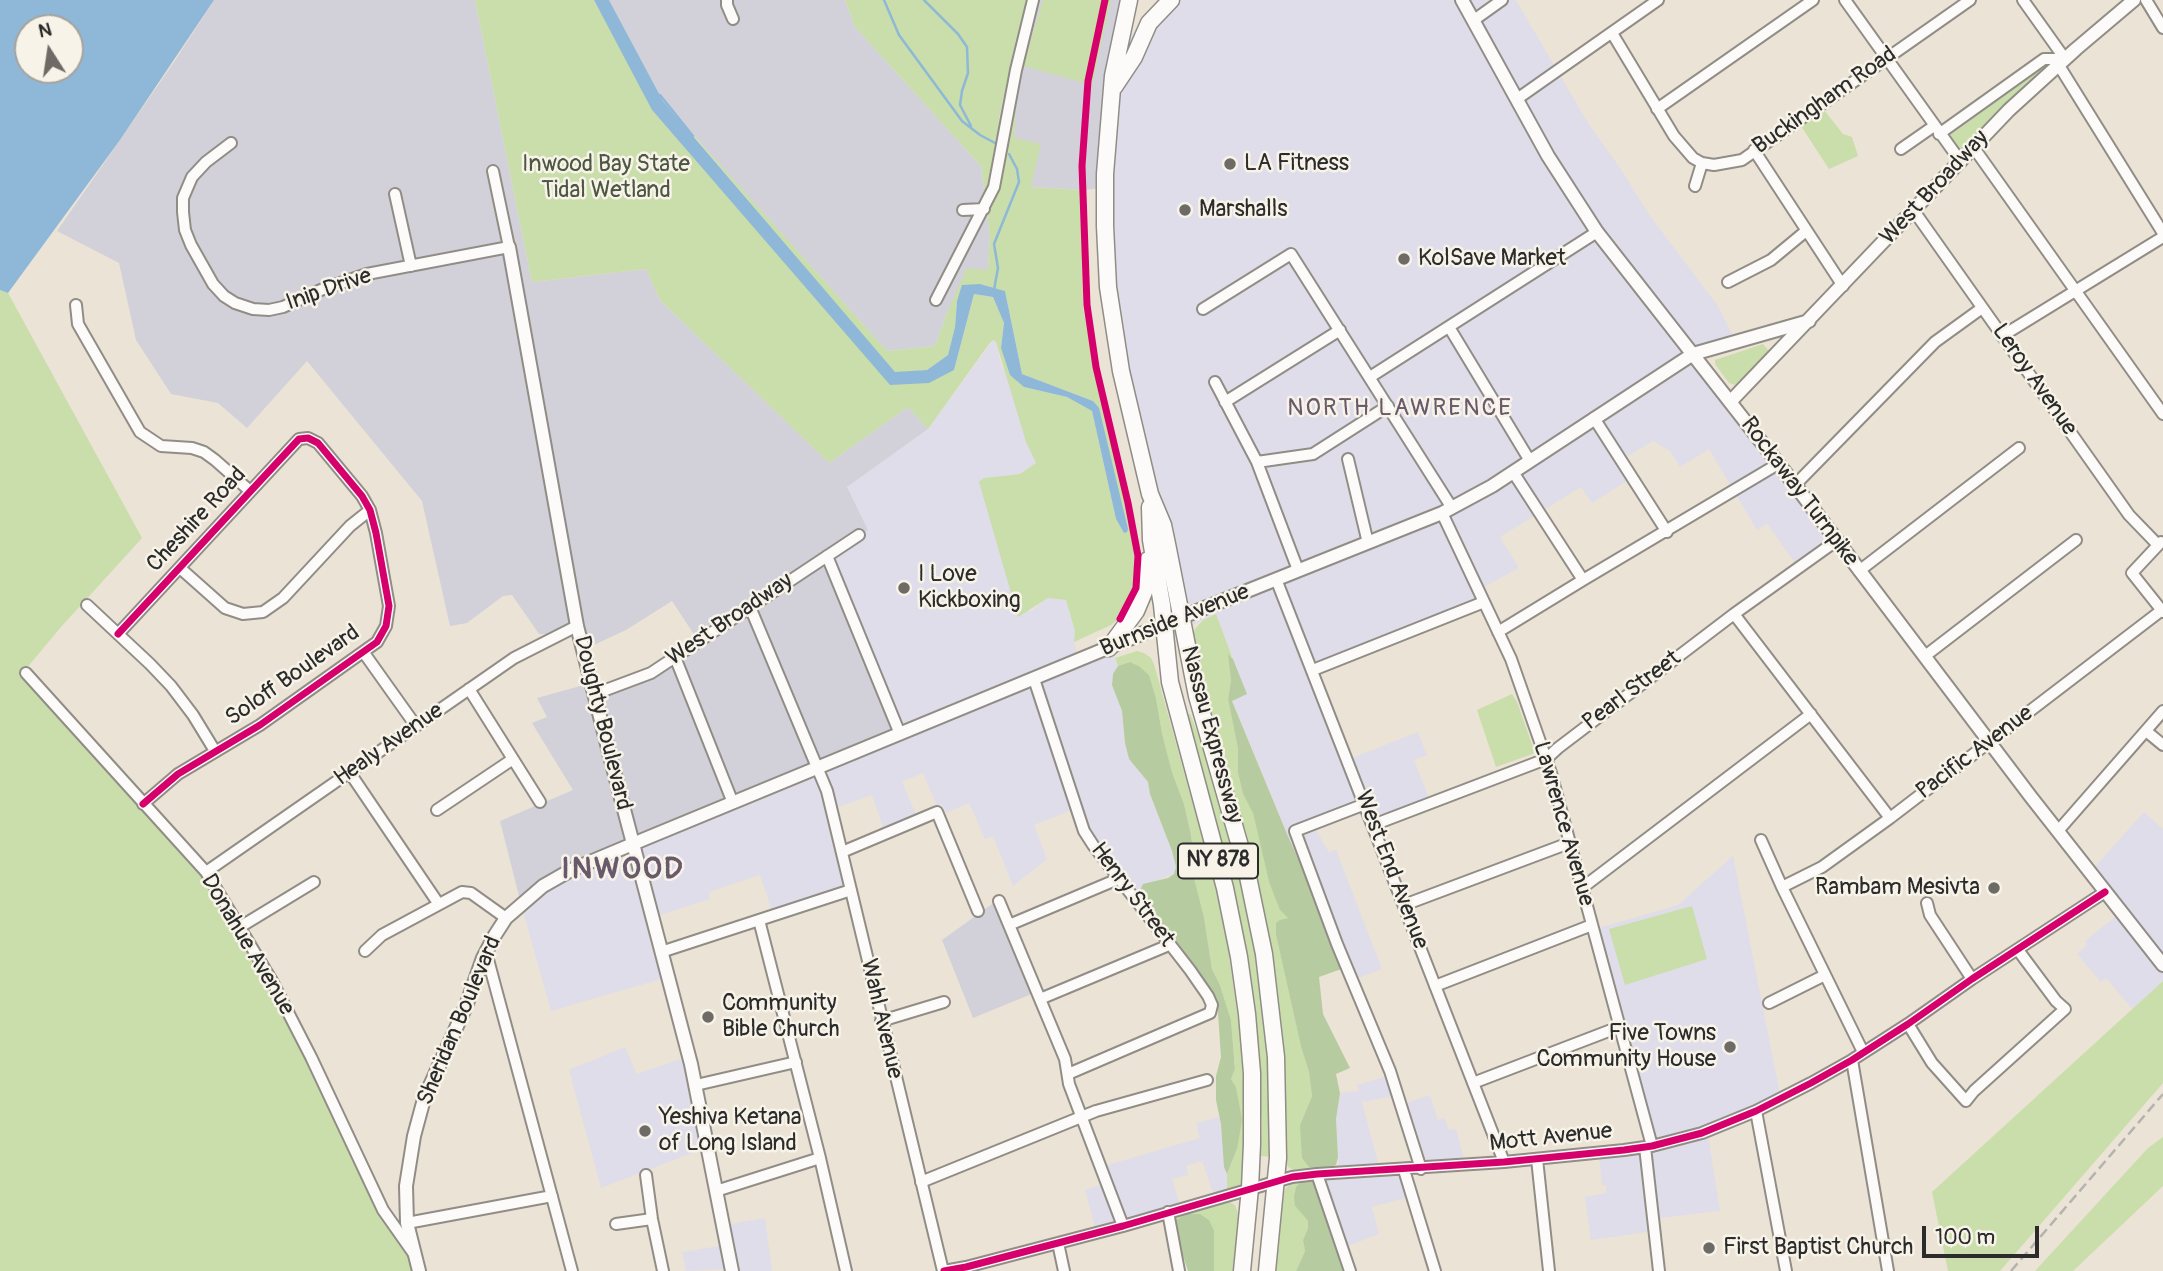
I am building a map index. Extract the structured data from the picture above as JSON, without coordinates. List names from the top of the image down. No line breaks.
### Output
{"streets":{"highway":["Nassau Expressway","NY 878"],"main road":["West Broadway","Rockaway Turnpike","Burnside Avenue","Doughty Boulevard","Sheridan Boulevard"],"street":["Buckingham Road","Inip Drive","Leroy Avenue","Cheshire Road","Soloff Boulevard","Pearl Street","Healy Avenue","Pacific Avenue","Lawrence Avenue","West End Avenue","Henry Street","Donahue Avenue","Wahl Avenue","Mott Avenue"]},"crossings":[["West Broadway","Leroy Avenue"],["West Broadway","Rockaway Turnpike"],["West Broadway","Burnside Avenue"],["West Broadway","Doughty Boulevard"],["West Broadway","Wahl Avenue"],["Inip Drive","Doughty Boulevard"],["Rockaway Turnpike","Burnside Avenue"],["Rockaway Turnpike","Pearl Street"],["Rockaway Turnpike","Pacific Avenue"],["Rockaway Turnpike","Mott Avenue"],["Cheshire Road","Soloff Boulevard"],["Burnside Avenue","Doughty Boulevard"],["Burnside Avenue","Nassau Expressway"],["Burnside Avenue","Lawrence Avenue"],["Burnside Avenue","West End Avenue"],["Burnside Avenue","Henry Street"],["Burnside Avenue","Wahl Avenue"],["Burnside Avenue","Sheridan Boulevard"],["Soloff Boulevard","Donahue Avenue"],["Pearl Street","Lawrence Avenue"],["Pearl Street","West End Avenue"],["Doughty Boulevard","Healy Avenue"],["Doughty Boulevard","Sheridan Boulevard"],["Nassau Expressway","Mott Avenue"],["Healy Avenue","Donahue Avenue"],["Lawrence Avenue","Mott Avenue"],["West End Avenue","Mott Avenue"],["Donahue Avenue","Sheridan Boulevard"],["Wahl Avenue","Mott Avenue"]],"districts":["NORTH LAWRENCE","INWOOD"],"parks":["Inwood Bay State Tidal Wetland"],"places":["LA Fitness","Marshalls","KolSave Market","I Love Kickboxing","Rambam Mesivta","Community Bible Church","Five Towns Community House","Yeshiva Ketana of Long Island","First Baptist Church"],"scale_bar":"100 m","north":"top"}
